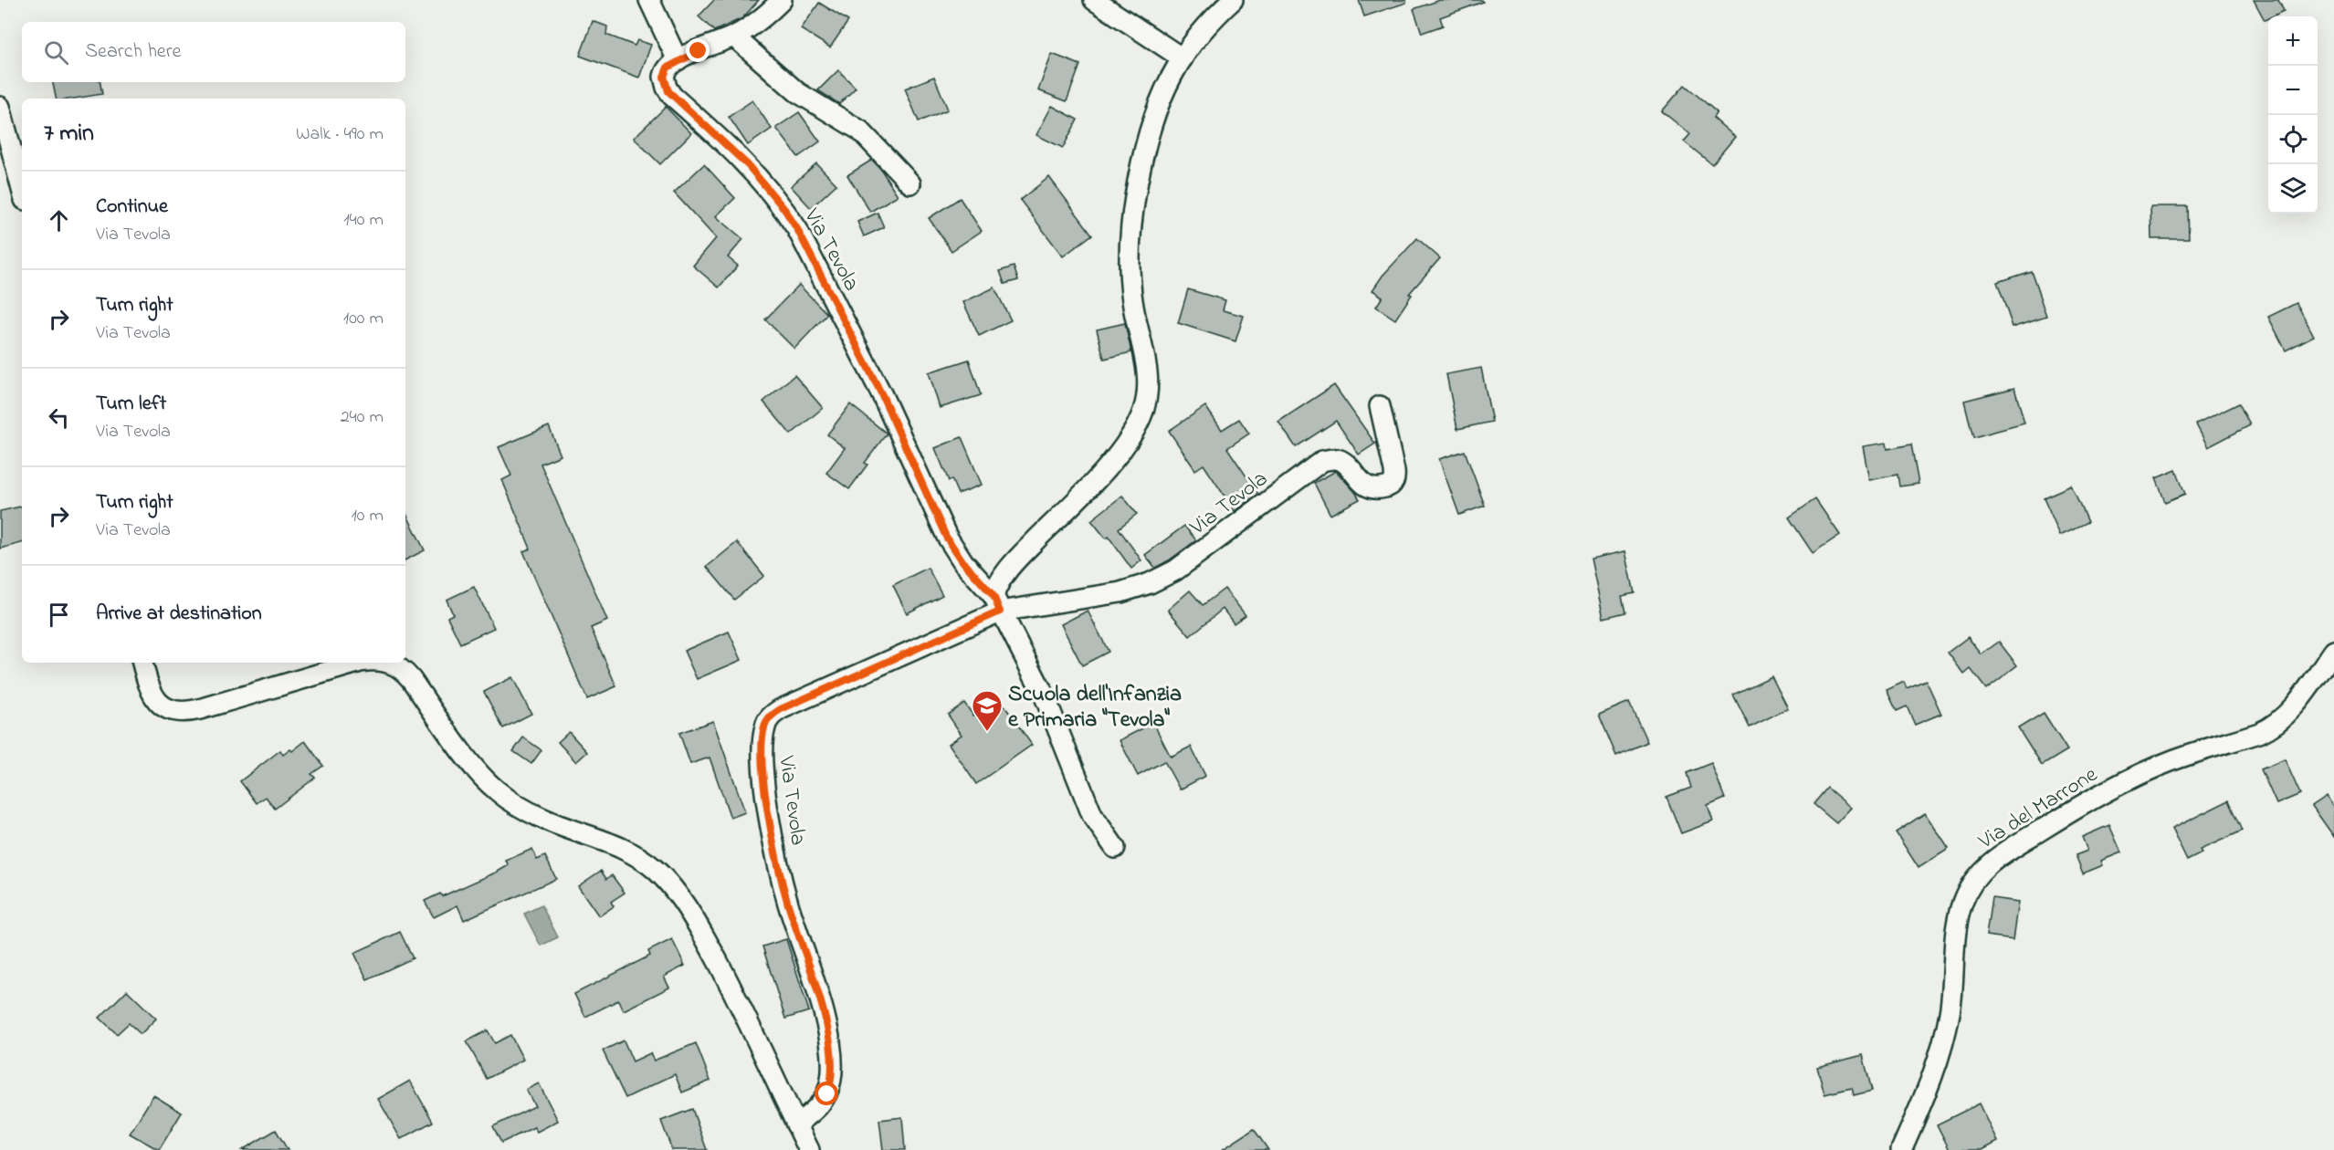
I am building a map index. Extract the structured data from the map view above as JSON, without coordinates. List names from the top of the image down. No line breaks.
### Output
{"streets":{"street":["Via Tevola","Via del Marrone"]},"places":{"school or university":["Scuola dell'Infanzia e Primaria \"Tevola\""]},"page":{"map_buttons":["+","−"],"search":"Search here","heading":["7 min","Walk · 490 m"],"list":[["Continue","Via Tevola","140 m"],["Turn right","Via Tevola","100 m"],["Turn left","Via Tevola","240 m"],["Turn right","Via Tevola","10 m"],"Arrive at destination"]}}
